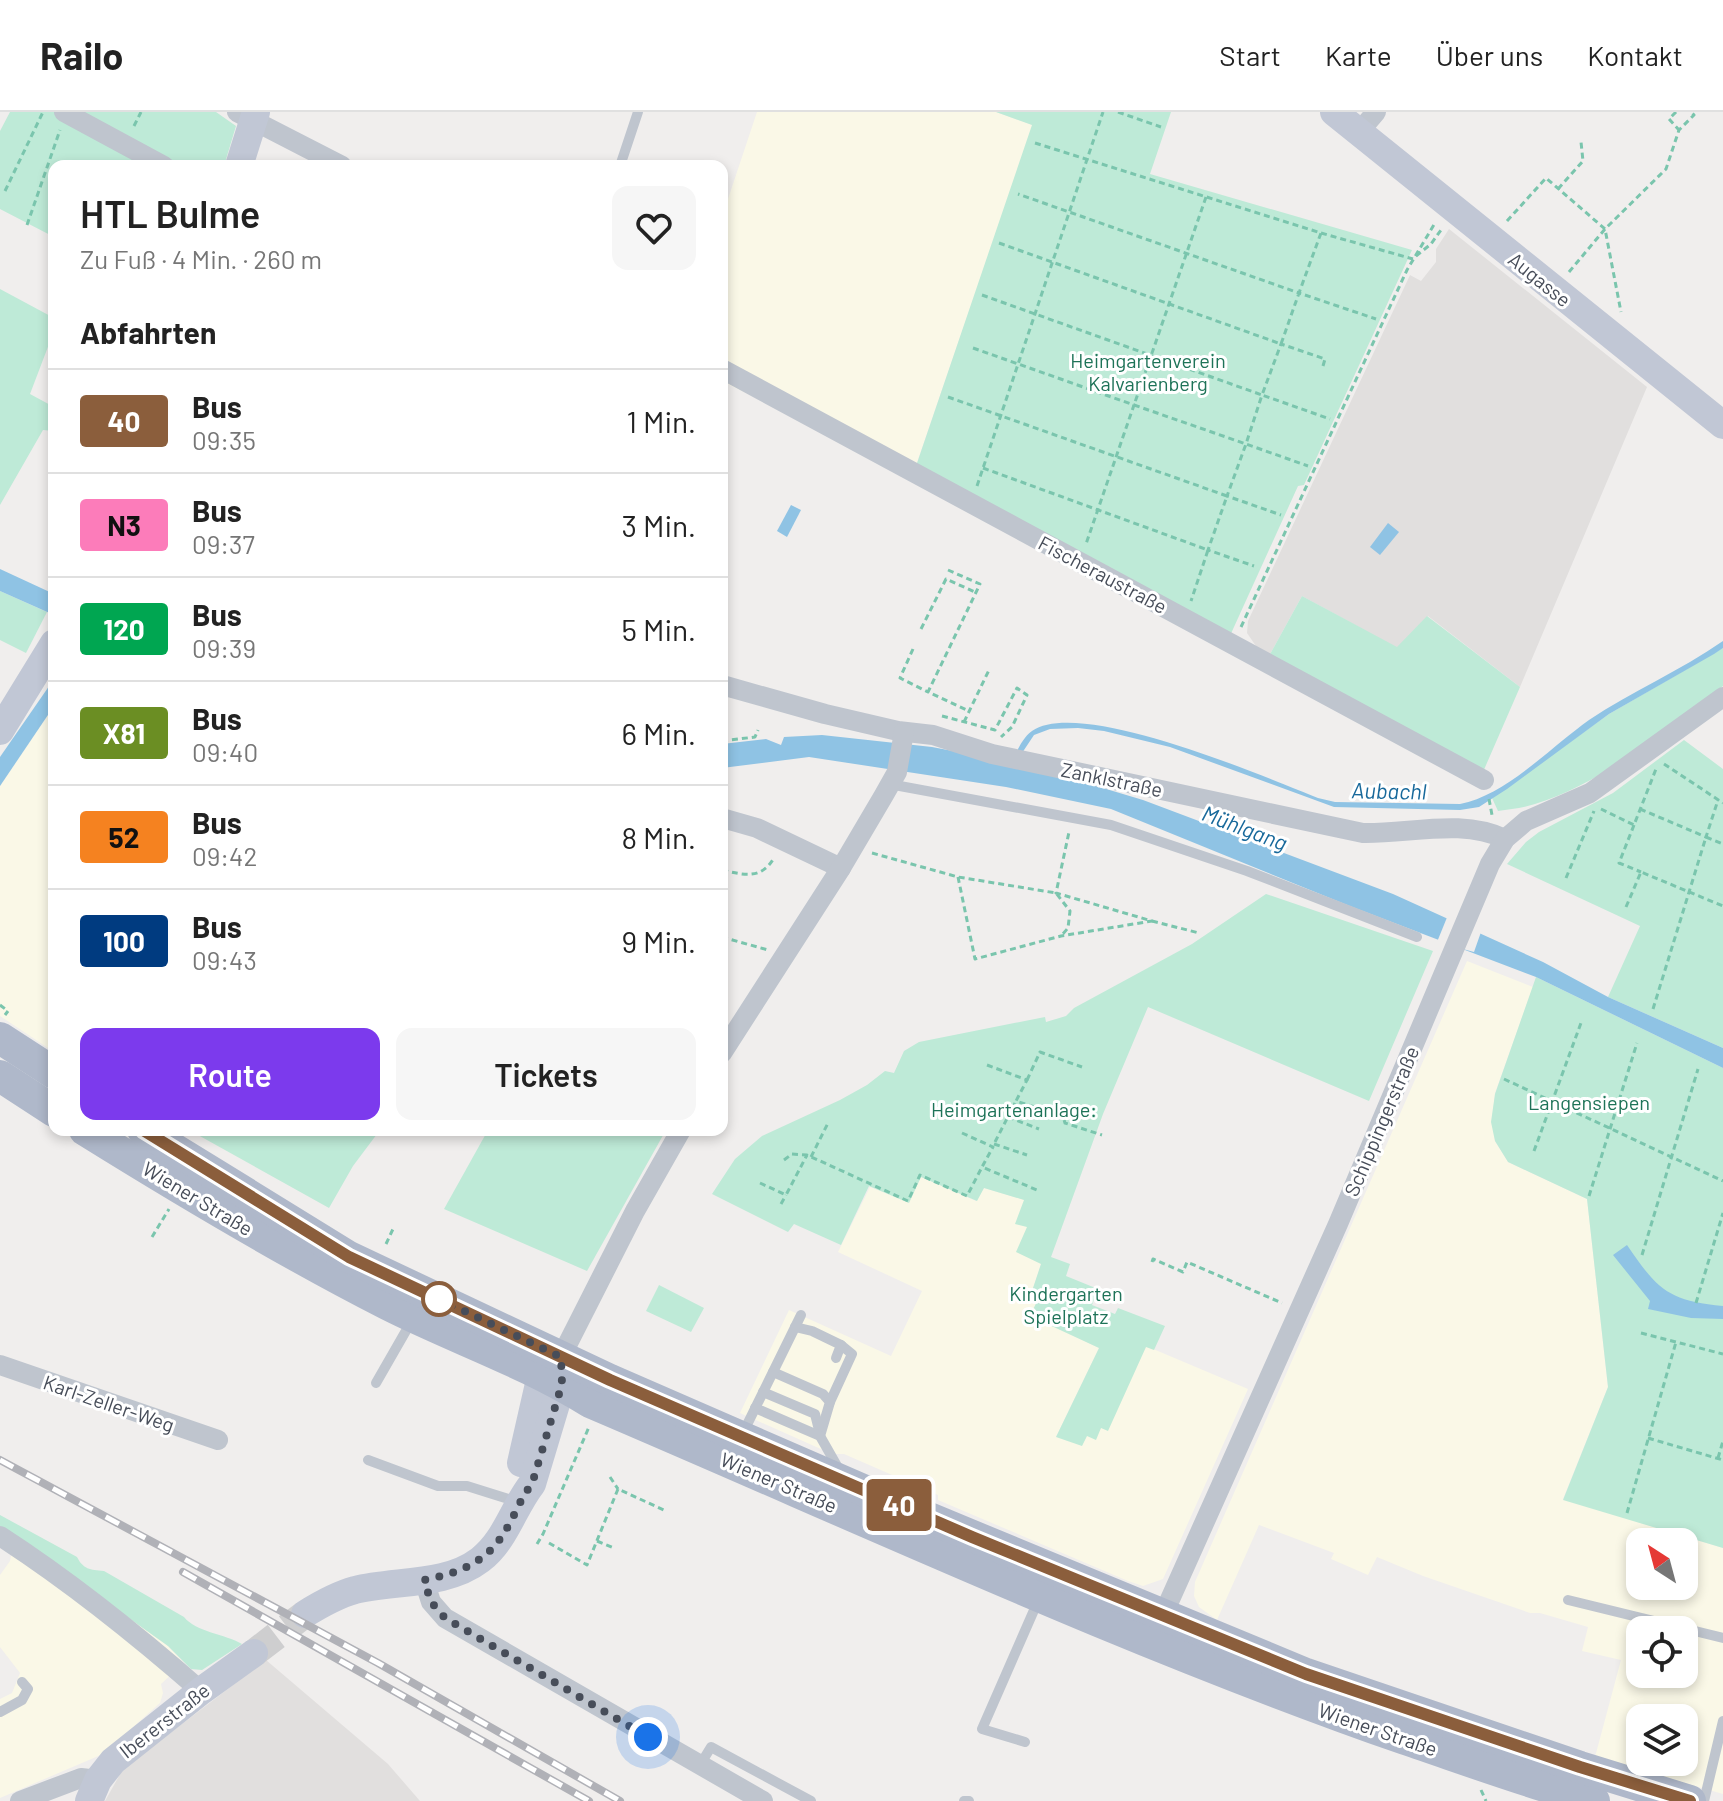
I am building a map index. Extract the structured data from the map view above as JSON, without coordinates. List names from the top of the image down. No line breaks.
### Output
{"streets":{"main road":["Wiener Straße"],"street":["Augasse","Fischeraustraße","Zanklstraße","Schippingerstraße","Karl-Zeller-Weg","Ibererstraße"]},"crossings":[["Zanklstraße","Schippingerstraße"],["Schippingerstraße","Wiener Straße"]],"water":["Aubachl","Mühlgang"],"parks":["Heimgartenverein Kalvarienberg","Langensiepen","Heimgartenanlage:","Kindergarten Spielplatz"],"lines":["bus line 40"],"north":"top left","page":{"header":"Railo","nav":["Start","Karte","Über uns","Kontakt"],"on_map":"40","heading":[["HTL Bulme","Zu Fuß · 4 Min. · 260 m"],"Abfahrten"],"list":[{"mark":"40","name":"Bus","note":"09:35","value":"1 Min."},{"mark":"N3","name":"Bus","note":"09:37","value":"3 Min."},{"mark":"120","name":"Bus","note":"09:39","value":"5 Min."},{"mark":"X81","name":"Bus","note":"09:40","value":"6 Min."},{"mark":"52","name":"Bus","note":"09:42","value":"8 Min."},{"mark":"100","name":"Bus","note":"09:43","value":"9 Min."}],"buttons":["Route","Tickets"]}}
